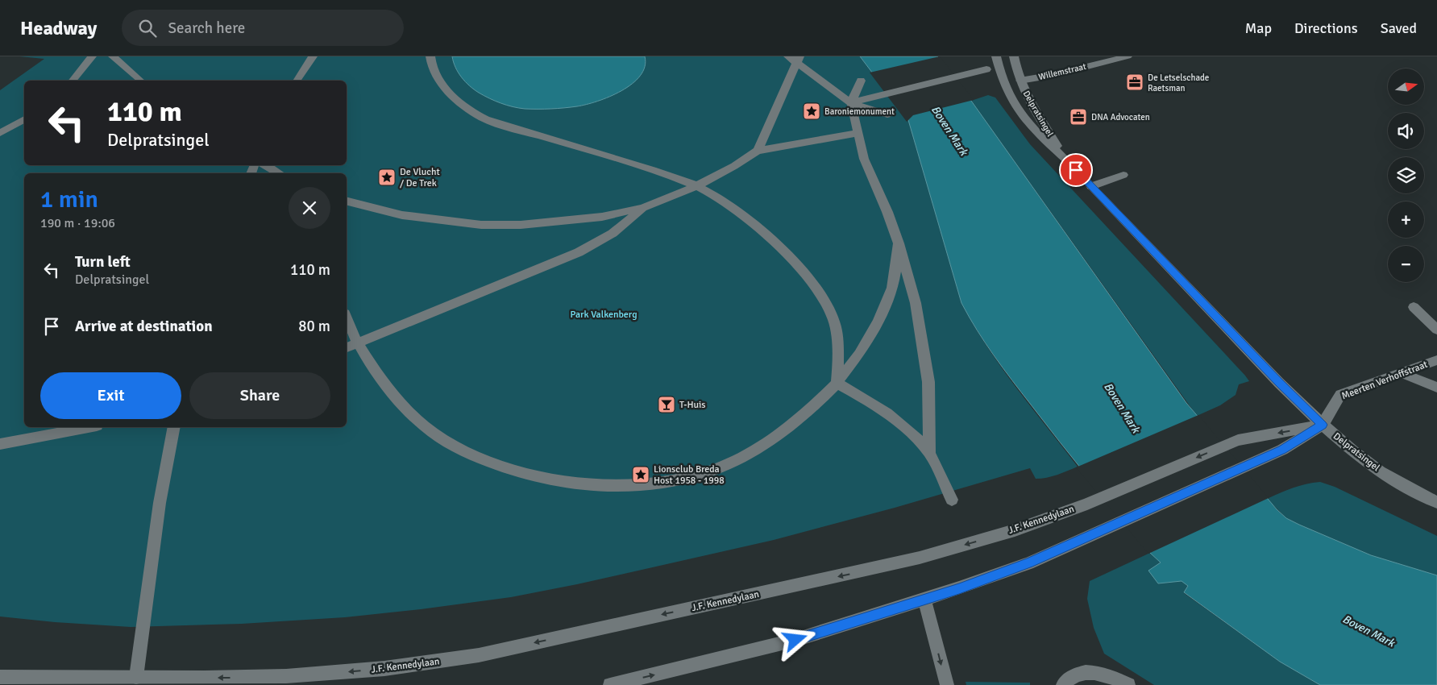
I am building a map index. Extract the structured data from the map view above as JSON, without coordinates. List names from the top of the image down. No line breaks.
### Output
{"streets":{"street":["Willemstraat","Delpratsingel","Meerten Verhoffstraat","J.F. Kennedylaan"]},"crossings":[["Willemstraat","Delpratsingel"],["Delpratsingel","Meerten Verhoffstraat"],["Delpratsingel","J.F. Kennedylaan"],["Meerten Verhoffstraat","J.F. Kennedylaan"]],"water":["Boven Mark"],"parks":["Park Valkenberg"],"places":{"office":["De Letselschade Raetsman","DNA Advocaten"],"place":["Baroniemonument","De Vlucht / De Trek","Lionsclub Breda Host 1958 - 1998"],"bar":["T-Huis"]},"north":"right","page":{"header":"Headway","search":"Search here","nav":["Map","Directions","Saved"],"map_buttons":["+","−"],"turn":["110 m","Delpratsingel"],"heading":["1 min","190 m · 19:06"],"list":[{"name":"Turn left","note":"Delpratsingel","value":"110 m"},{"name":"Arrive at destination","value":"80 m"}],"buttons":["Exit","Share"]}}
